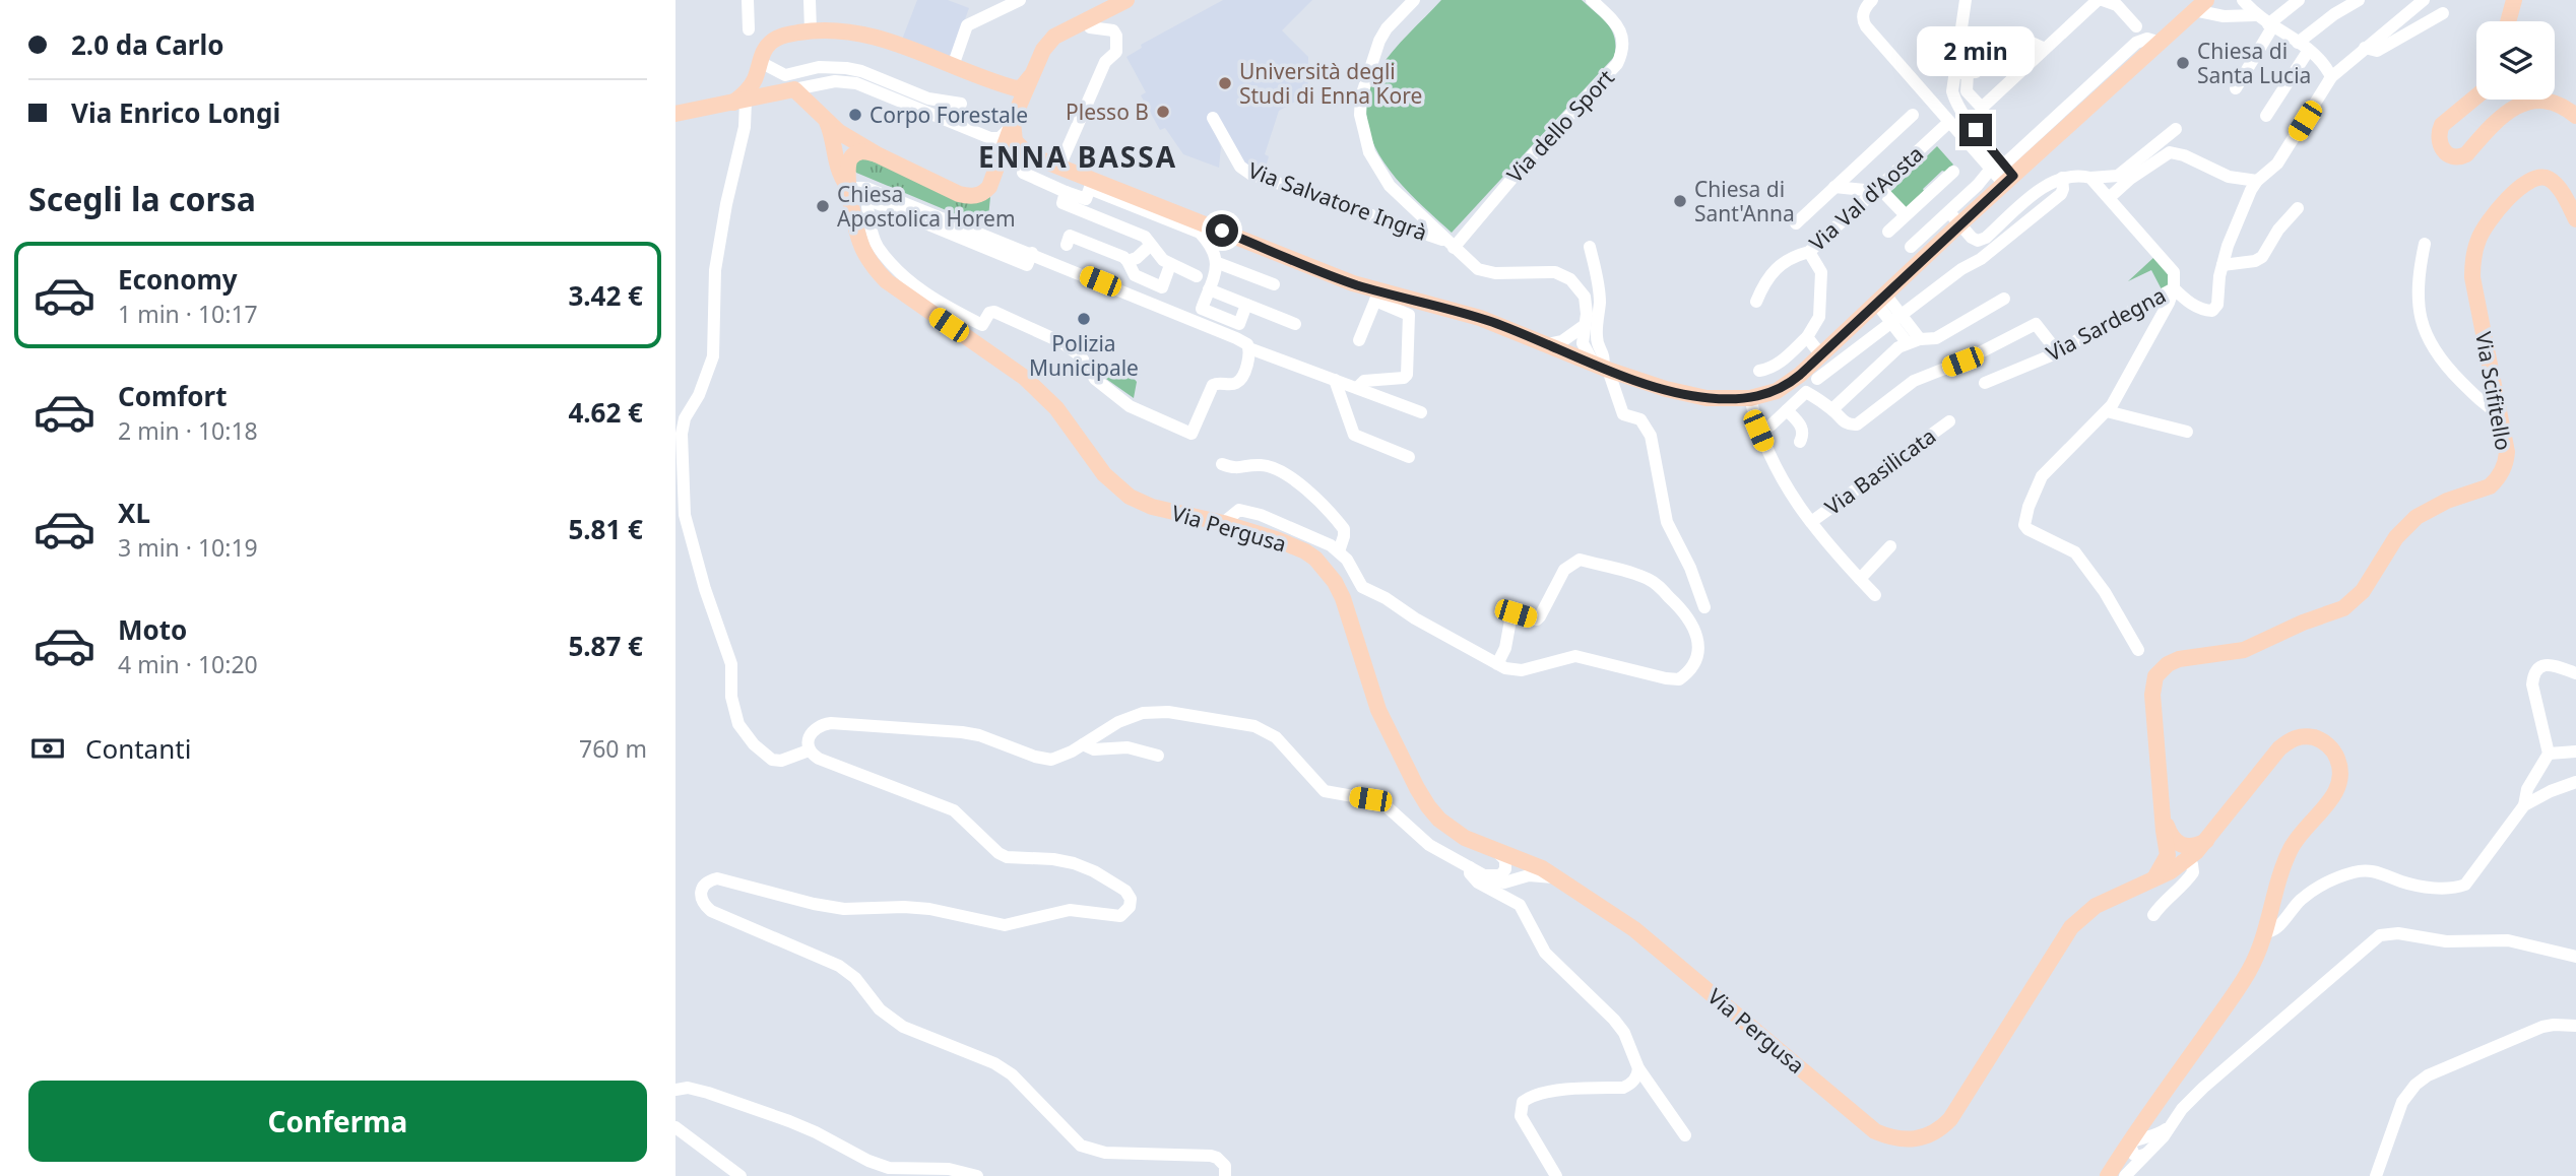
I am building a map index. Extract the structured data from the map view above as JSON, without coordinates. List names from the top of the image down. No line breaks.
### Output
{"streets":{"main road":["Via Scifitello","Via Pergusa"],"street":["Via dello Sport","Via Val d'Aosta","Via Salvatore Ingrà","Via Sardegna","Via Basilicata"]},"crossings":[["Via dello Sport","Via Salvatore Ingrà"]],"districts":["ENNA BASSA"],"places":["Chiesa di Santa Lucia","Università degli Studi di Enna Kore","Plesso B","Corpo Forestale","Chiesa di Sant'Anna","Chiesa Apostolica Horem","Polizia Municipale"],"page":{"banner":["2.0 da Carlo","Via Enrico Longi"],"bubble":"2 min","heading":"Scegli la corsa","list":[{"name":"Economy","note":"1 min · 10:17","value":"3.42 €"},{"name":"Comfort","note":"2 min · 10:18","value":"4.62 €"},{"name":"XL","note":"3 min · 10:19","value":"5.81 €"},{"name":"Moto","note":"4 min · 10:20","value":"5.87 €"}],"pay":["Contanti","760 m"],"buttons":"Conferma"}}
